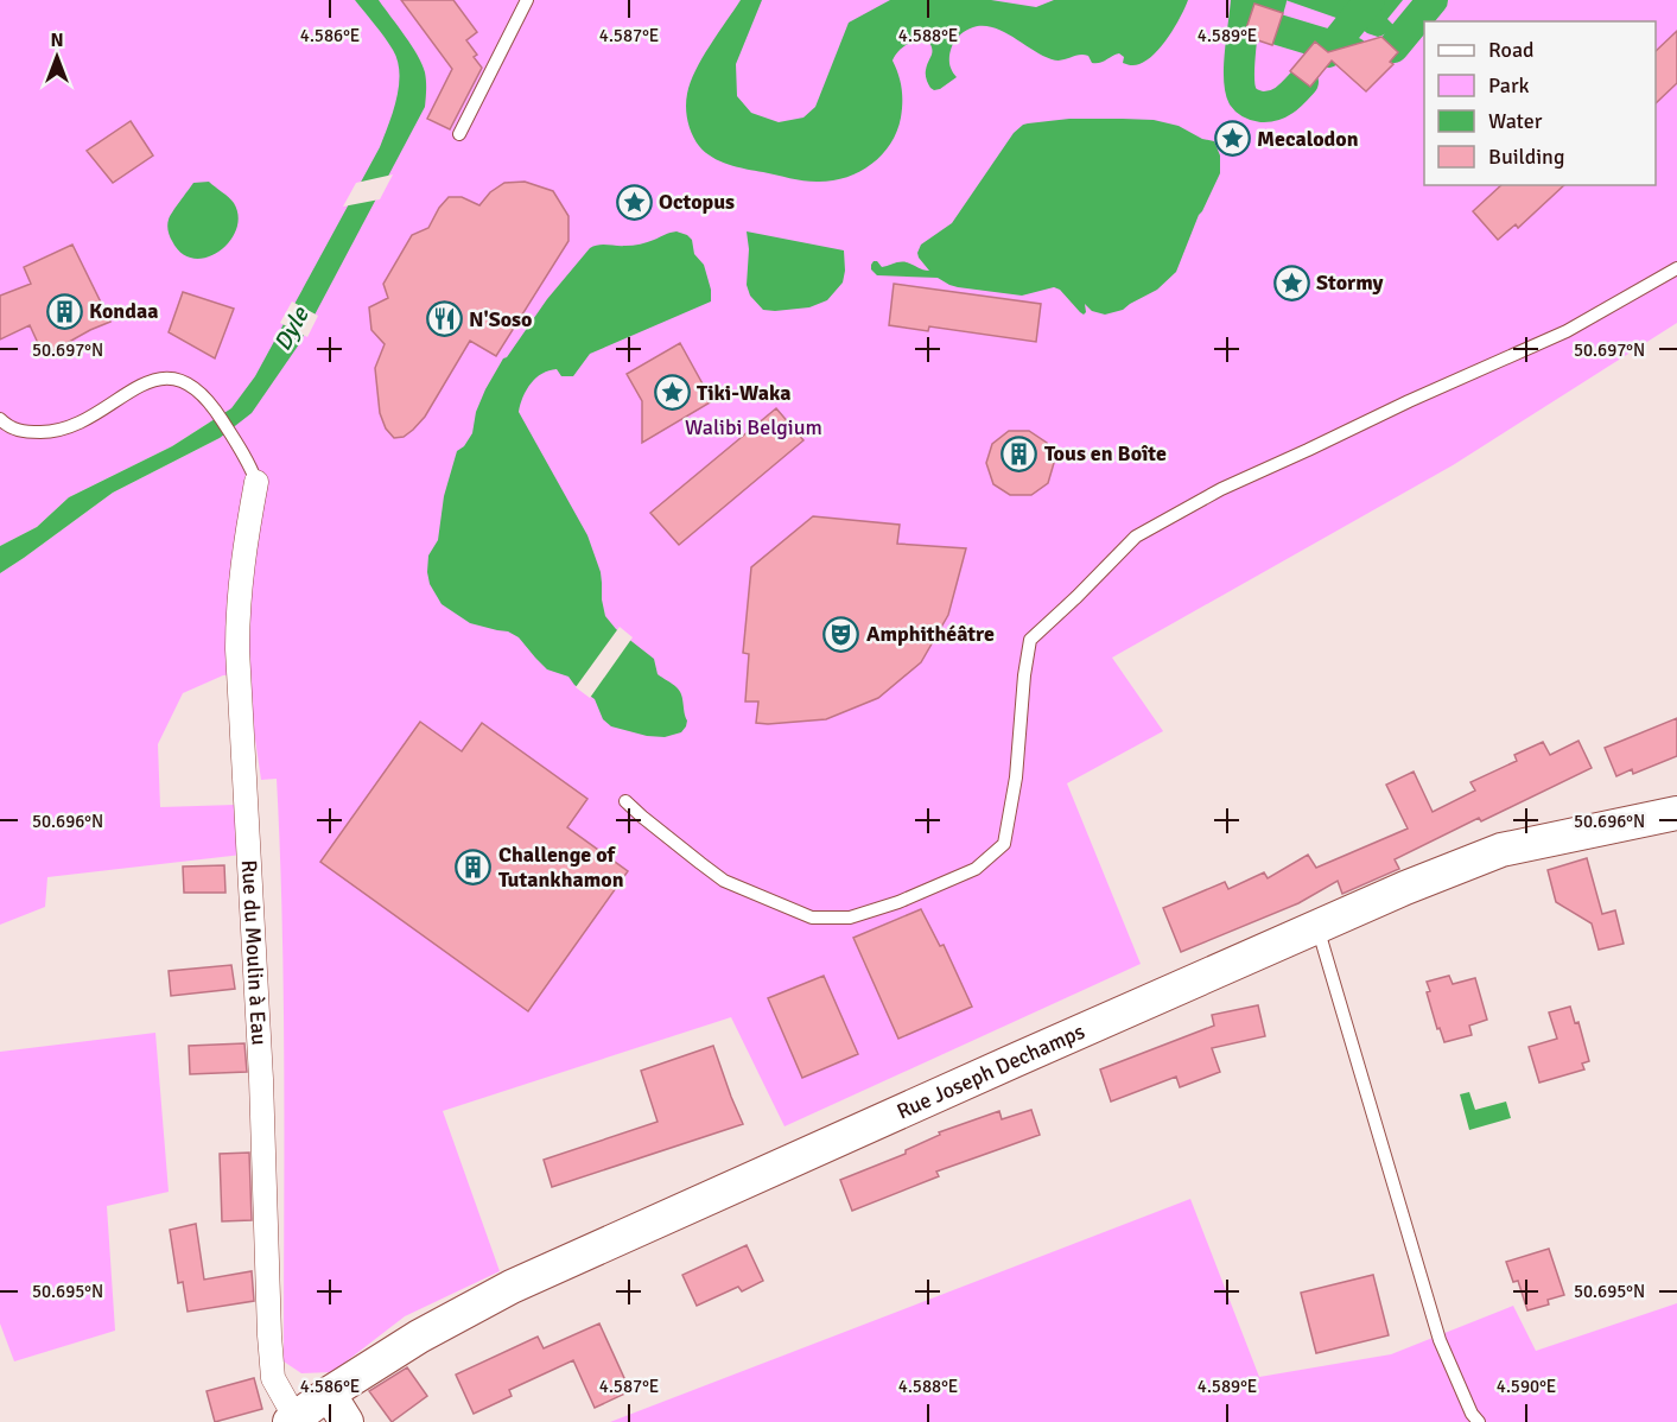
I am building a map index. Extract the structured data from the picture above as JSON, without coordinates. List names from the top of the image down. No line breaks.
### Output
{"streets":{"street":["Rue du Moulin à Eau","Rue Joseph Dechamps"]},"crossings":[["Rue du Moulin à Eau","Rue Joseph Dechamps"]],"water":["Dyle"],"parks":["Walibi Belgium"],"places":{"place":["Mecalodon","Octopus","Stormy","Tiki-Waka"],"building":["Kondaa","Tous en Boîte","Challenge of Tutankhamon"],"restaurant":["N'Soso"],"theatre":["Amphithéâtre"]},"legend":["Road","Park","Water","Building"],"north":"top","coordinates":["4.586°E","4.587°E","4.588°E","4.589°E","50.697°N","50.696°N","50.695°N","4.590°E"]}
